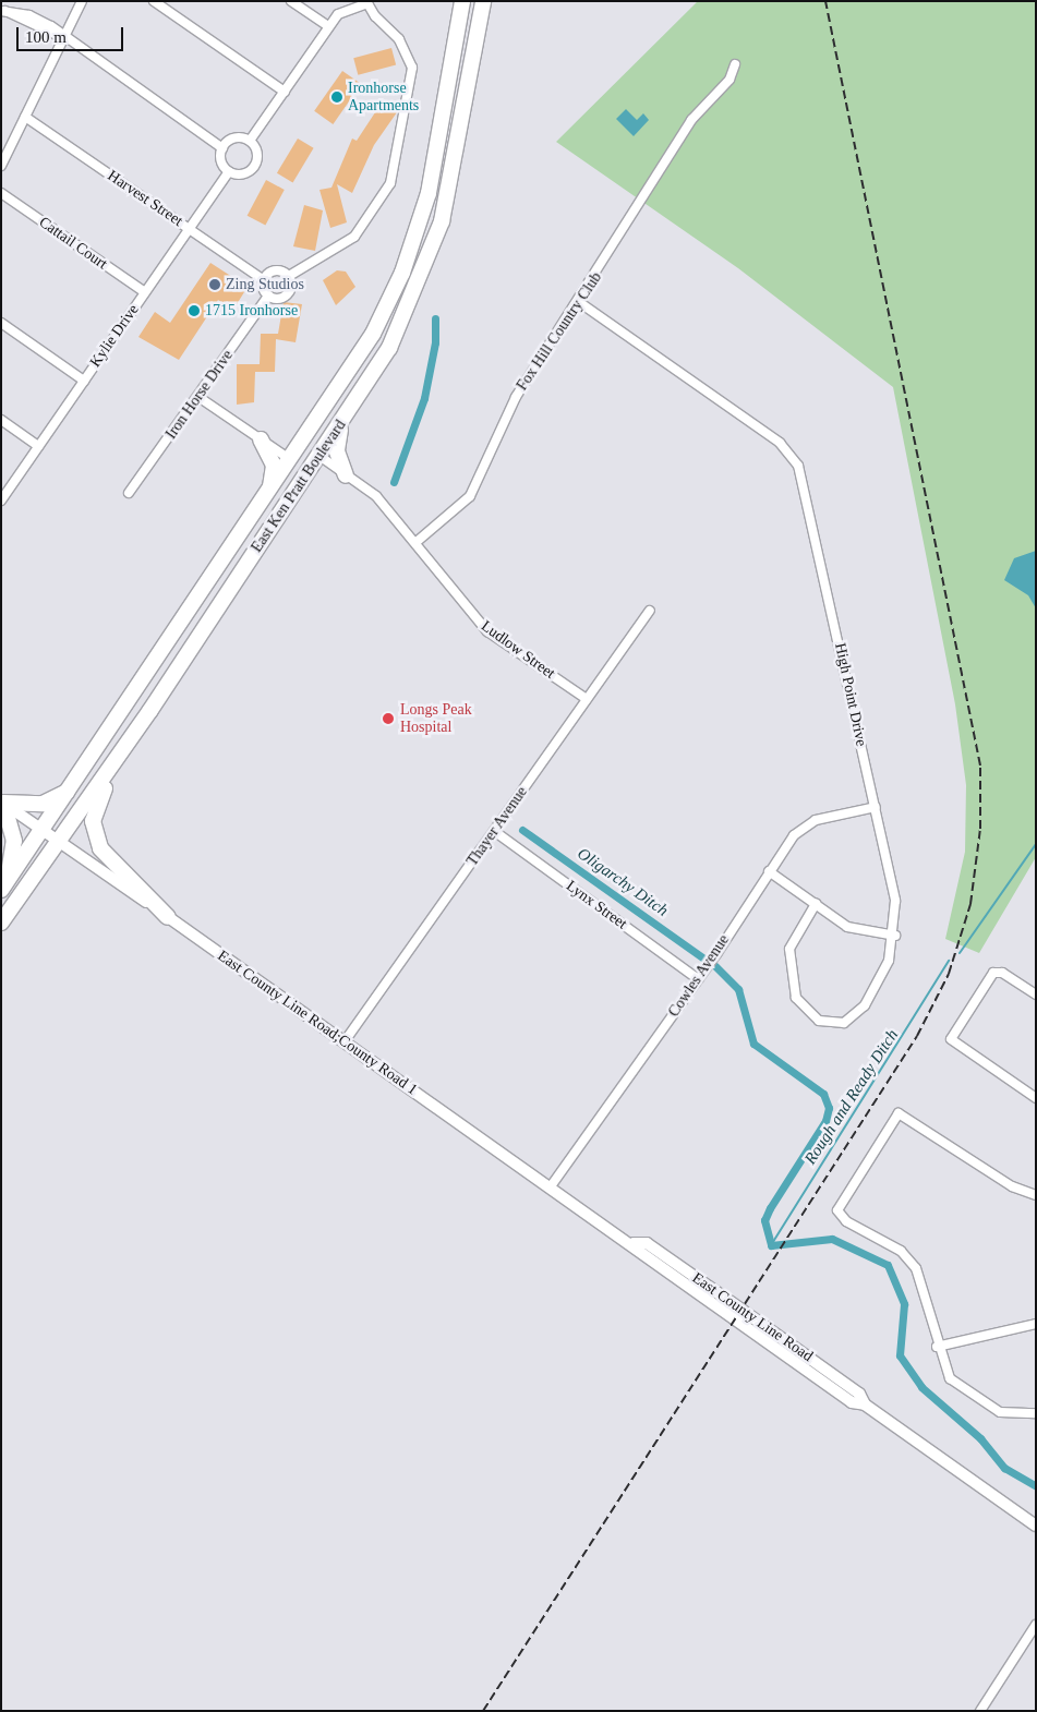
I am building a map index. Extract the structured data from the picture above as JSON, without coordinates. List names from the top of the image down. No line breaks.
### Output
{"streets":{"highway":["East Ken Pratt Boulevard"],"main road":["East County Line Road;County Road 1"],"street":["Harvest Street","Cattail Court","Fox Hill Country Club","Kylie Drive","Iron Horse Drive","Ludlow Street","High Point Drive","Thayer Avenue","Lynx Street","Cowles Avenue"]},"crossings":[["Harvest Street","Kylie Drive"],["Harvest Street","Iron Horse Drive"],["Cattail Court","Kylie Drive"],["Fox Hill Country Club","Ludlow Street"],["Fox Hill Country Club","High Point Drive"],["East Ken Pratt Boulevard","East County Line Road;County Road 1"],["Ludlow Street","Thayer Avenue"],["High Point Drive","Cowles Avenue"],["Thayer Avenue","Lynx Street"],["Thayer Avenue","East County Line Road;County Road 1"],["Lynx Street","Cowles Avenue"],["Cowles Avenue","East County Line Road;County Road 1"]],"water":["Oligarchy Ditch","Rough and Ready Ditch"],"places":["Ironhorse Apartments","Zing Studios","1715 Ironhorse","Longs Peak Hospital"],"scale_bar":"100 m"}
